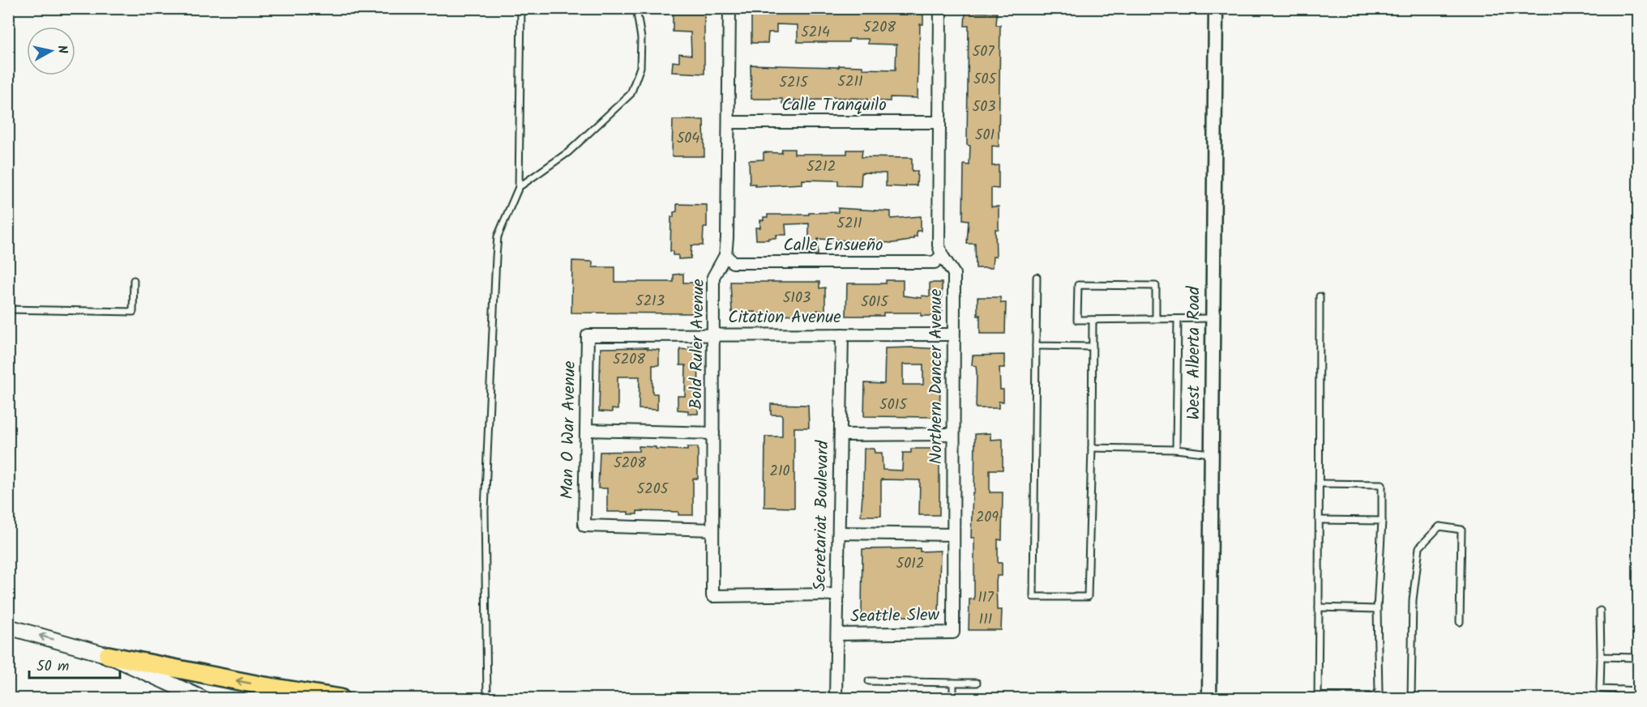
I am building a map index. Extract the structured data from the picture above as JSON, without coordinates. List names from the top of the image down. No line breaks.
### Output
{"streets":{"street":["Calle Tranquilo","Calle Ensueño","Citation Avenue","Bold Ruler Avenue","West Alberta Road","Northern Dancer Avenue","Man O War Avenue","Secretariat Boulevard","Seattle Slew"]},"crossings":[["Calle Tranquilo","Bold Ruler Avenue"],["Calle Tranquilo","Northern Dancer Avenue"],["Calle Ensueño","Bold Ruler Avenue"],["Calle Ensueño","Northern Dancer Avenue"],["Citation Avenue","Bold Ruler Avenue"],["Citation Avenue","Northern Dancer Avenue"],["Citation Avenue","Man O War Avenue"],["Citation Avenue","Secretariat Boulevard"],["Bold Ruler Avenue","Man O War Avenue"],["Bold Ruler Avenue","Seattle Slew"],["Northern Dancer Avenue","Seattle Slew"],["Secretariat Boulevard","Seattle Slew"]],"house_numbers":["5208","5214","507","505","5211","5215","503","501","504","5212","5211","5103","5213","5015","5208","5015","5208","210","5205","209","5012","117","111"],"scale_bar":"50 m","north":"right"}
